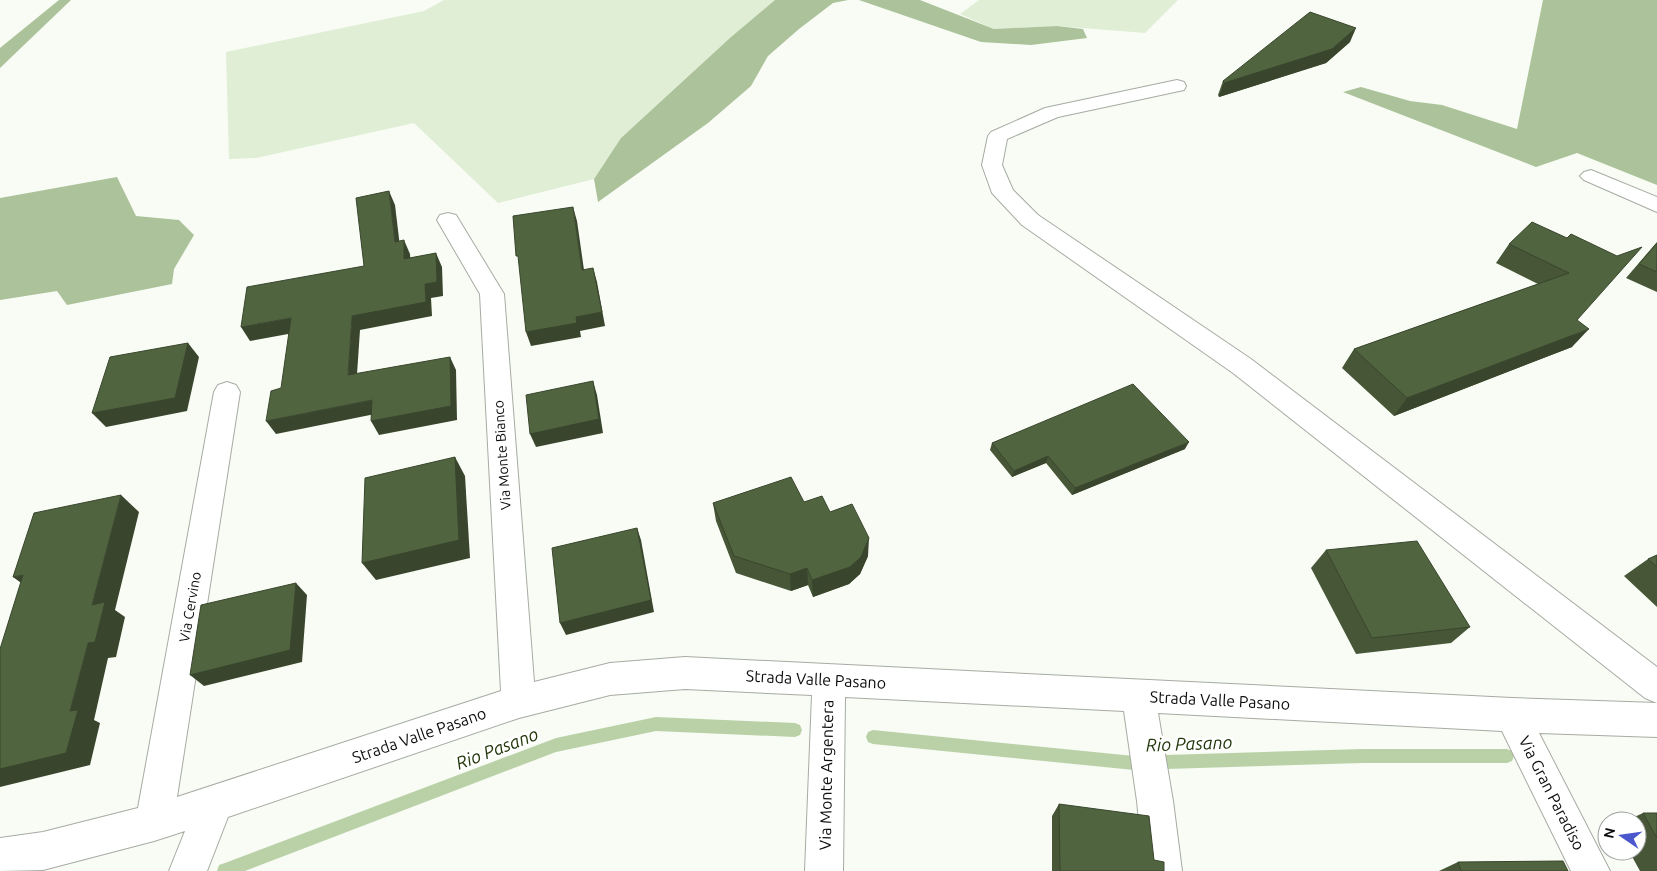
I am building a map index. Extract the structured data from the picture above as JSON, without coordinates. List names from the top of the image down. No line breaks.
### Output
{"streets":{"street":["Via Monte Bianco","Via Cervino","Strada Valle Pasano","Via Monte Argentera","Via Gran Paradiso"]},"crossings":[["Via Monte Bianco","Strada Valle Pasano"],["Via Cervino","Strada Valle Pasano"],["Strada Valle Pasano","Via Monte Argentera"],["Strada Valle Pasano","Via Gran Paradiso"]],"water":["Rio Pasano"],"north":"left"}
